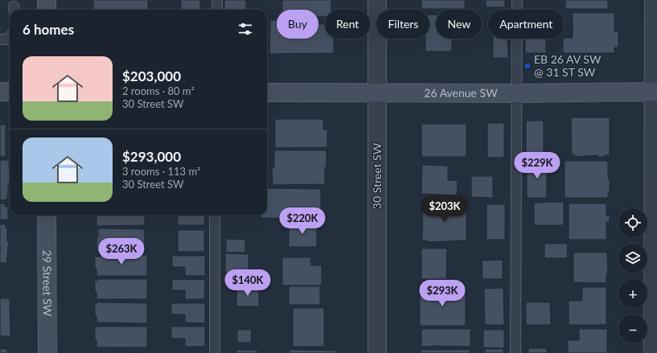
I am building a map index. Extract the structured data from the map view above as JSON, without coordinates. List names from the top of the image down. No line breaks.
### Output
{"streets":{"street":["26 Avenue SW","30 Street SW","29 Street SW"]},"crossings":[["26 Avenue SW","30 Street SW"]],"places":{"transit":["EB 26 AV SW @ 31 ST SW"]},"page":{"chip":["Buy","Rent","Filters","New","Apartment"],"heading":"6 homes","list":[{"name":"$203,000","note":"2 rooms · 80 m² · 30 Street SW"},{"name":"$293,000","note":"3 rooms · 113 m² · 30 Street SW"}],"price":["$229K","$203K","$220K","$263K","$140K","$293K"],"map_buttons":["+","−"]}}
